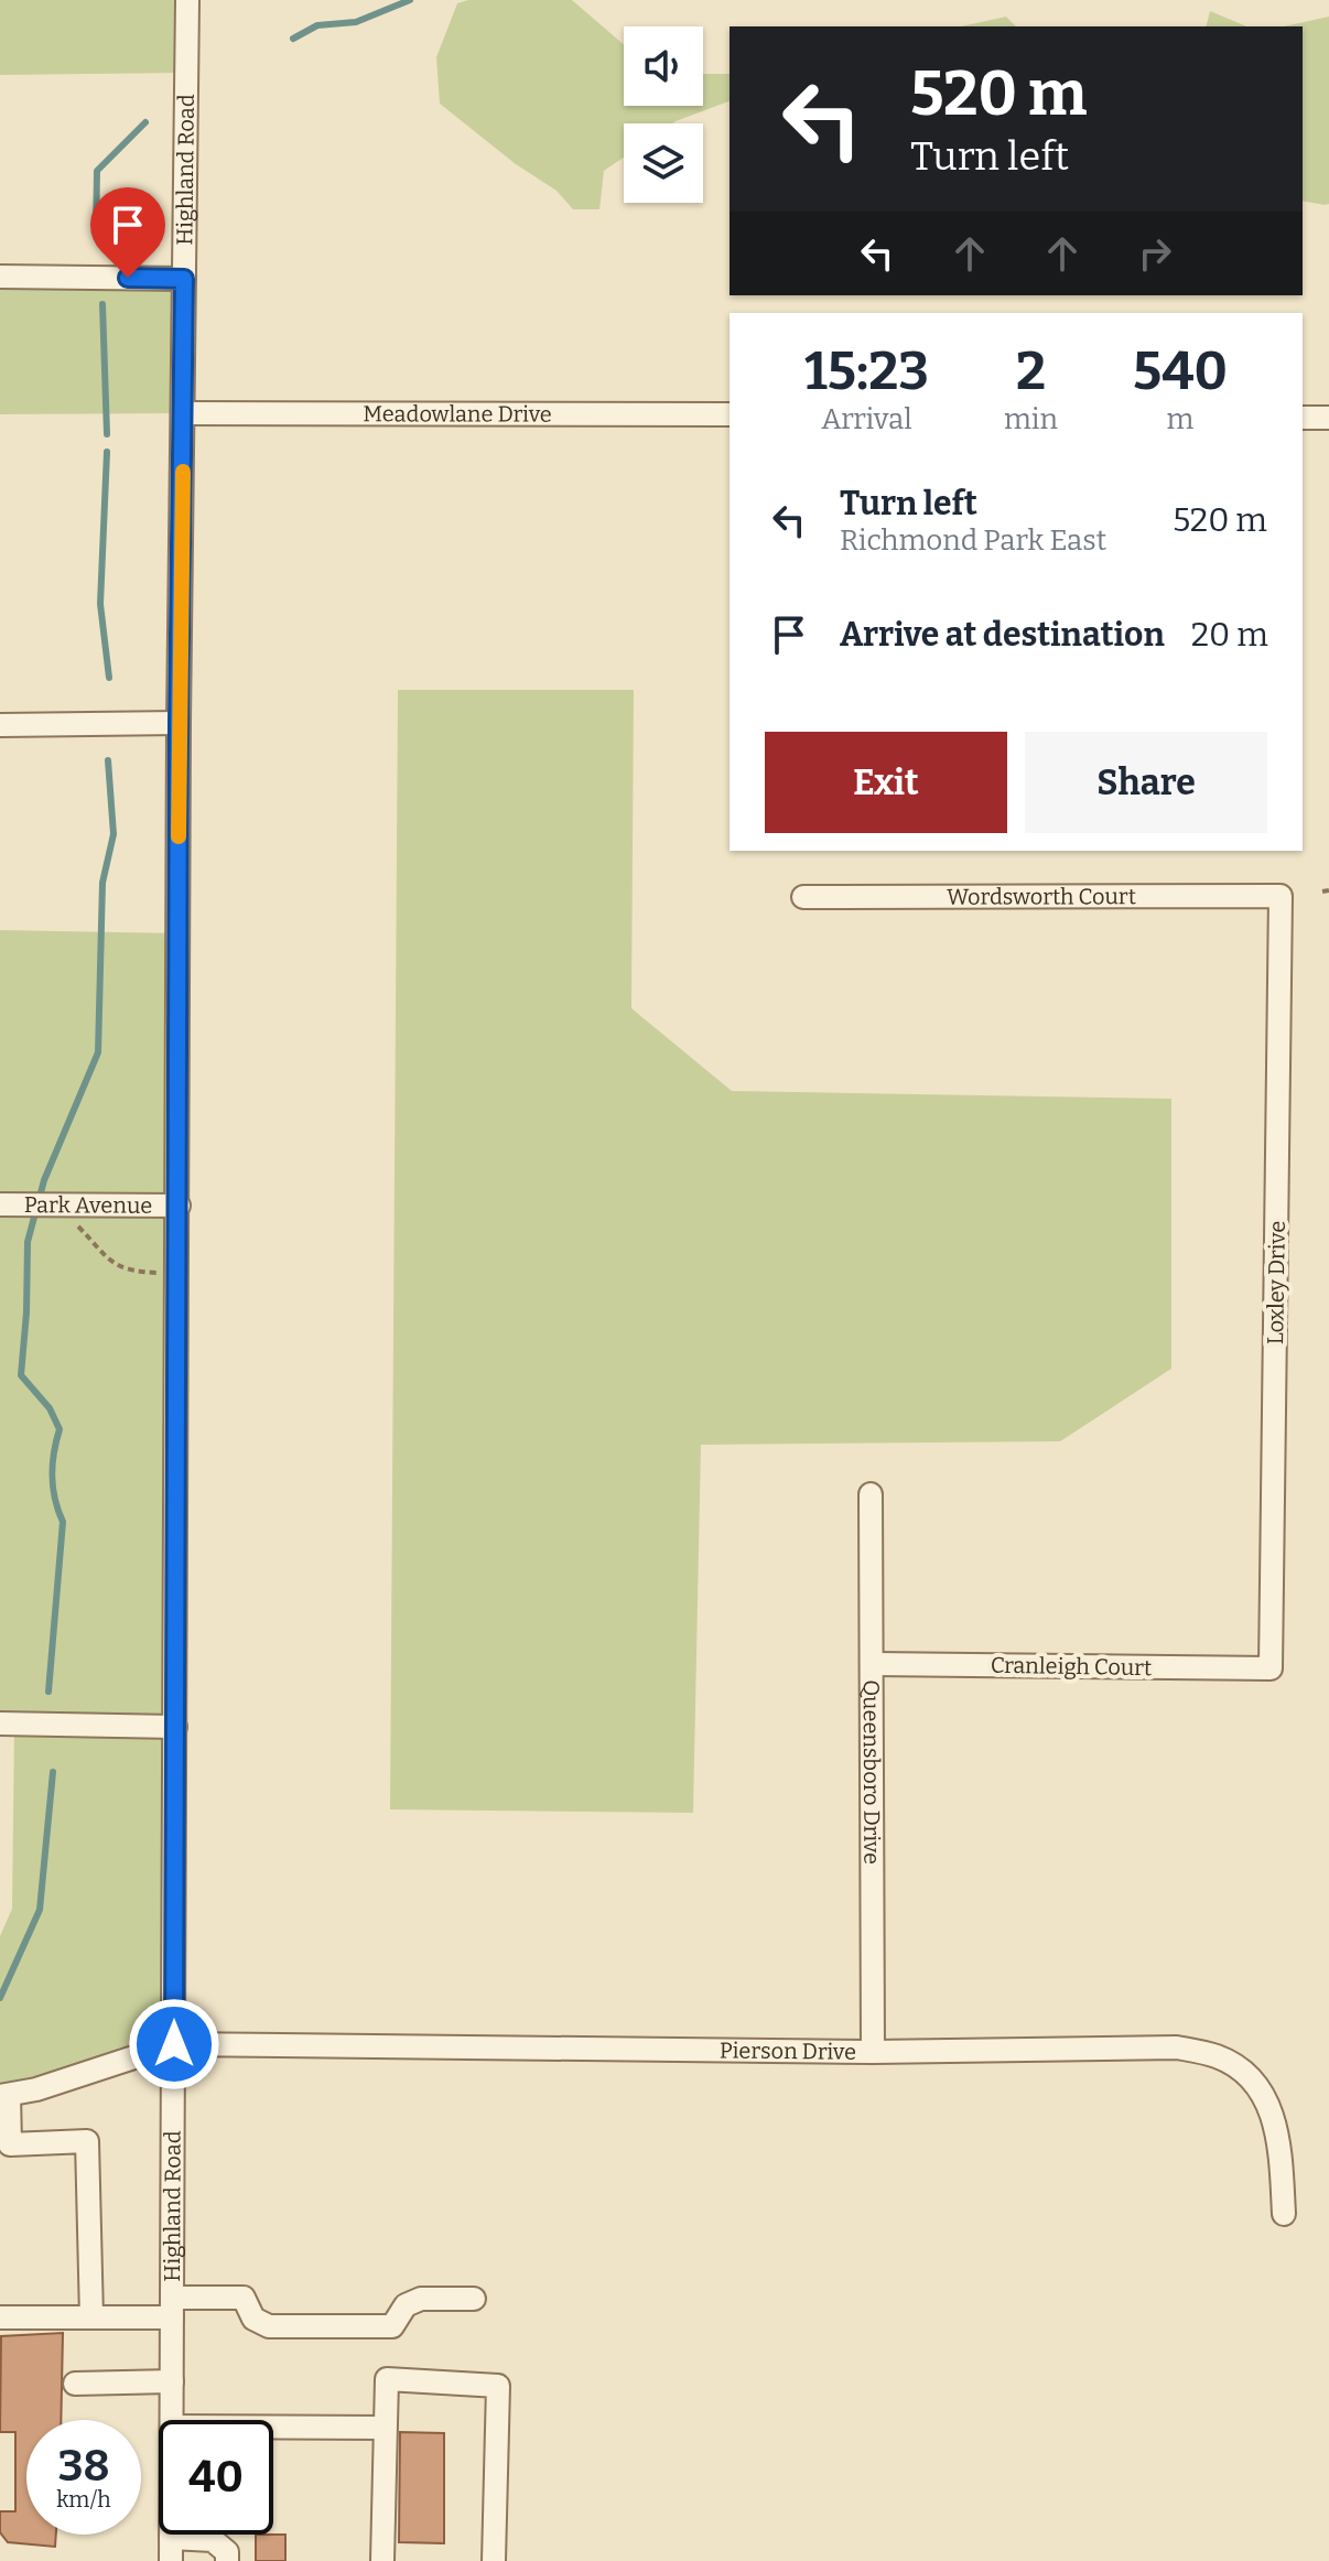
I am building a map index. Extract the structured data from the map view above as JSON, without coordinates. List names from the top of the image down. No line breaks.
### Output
{"streets":{"street":["Highland Road","Meadowlane Drive","Wordsworth Court","Park Avenue","Loxley Drive","Cranleigh Court","Queensboro Drive","Pierson Drive"]},"crossings":[["Highland Road","Meadowlane Drive"],["Highland Road","Park Avenue"],["Highland Road","Pierson Drive"],["Wordsworth Court","Loxley Drive"],["Loxley Drive","Cranleigh Court"],["Cranleigh Court","Queensboro Drive"],["Queensboro Drive","Pierson Drive"]],"page":{"turn":["520 m","Turn left"],"eta":["15:23","Arrival","2","min","540","m"],"list":[{"name":"Turn left","note":"Richmond Park East","value":"520 m"},{"name":"Arrive at destination","value":"20 m"}],"buttons":["Exit","Share"],"speed":"38 km/h","limit":"40"}}
